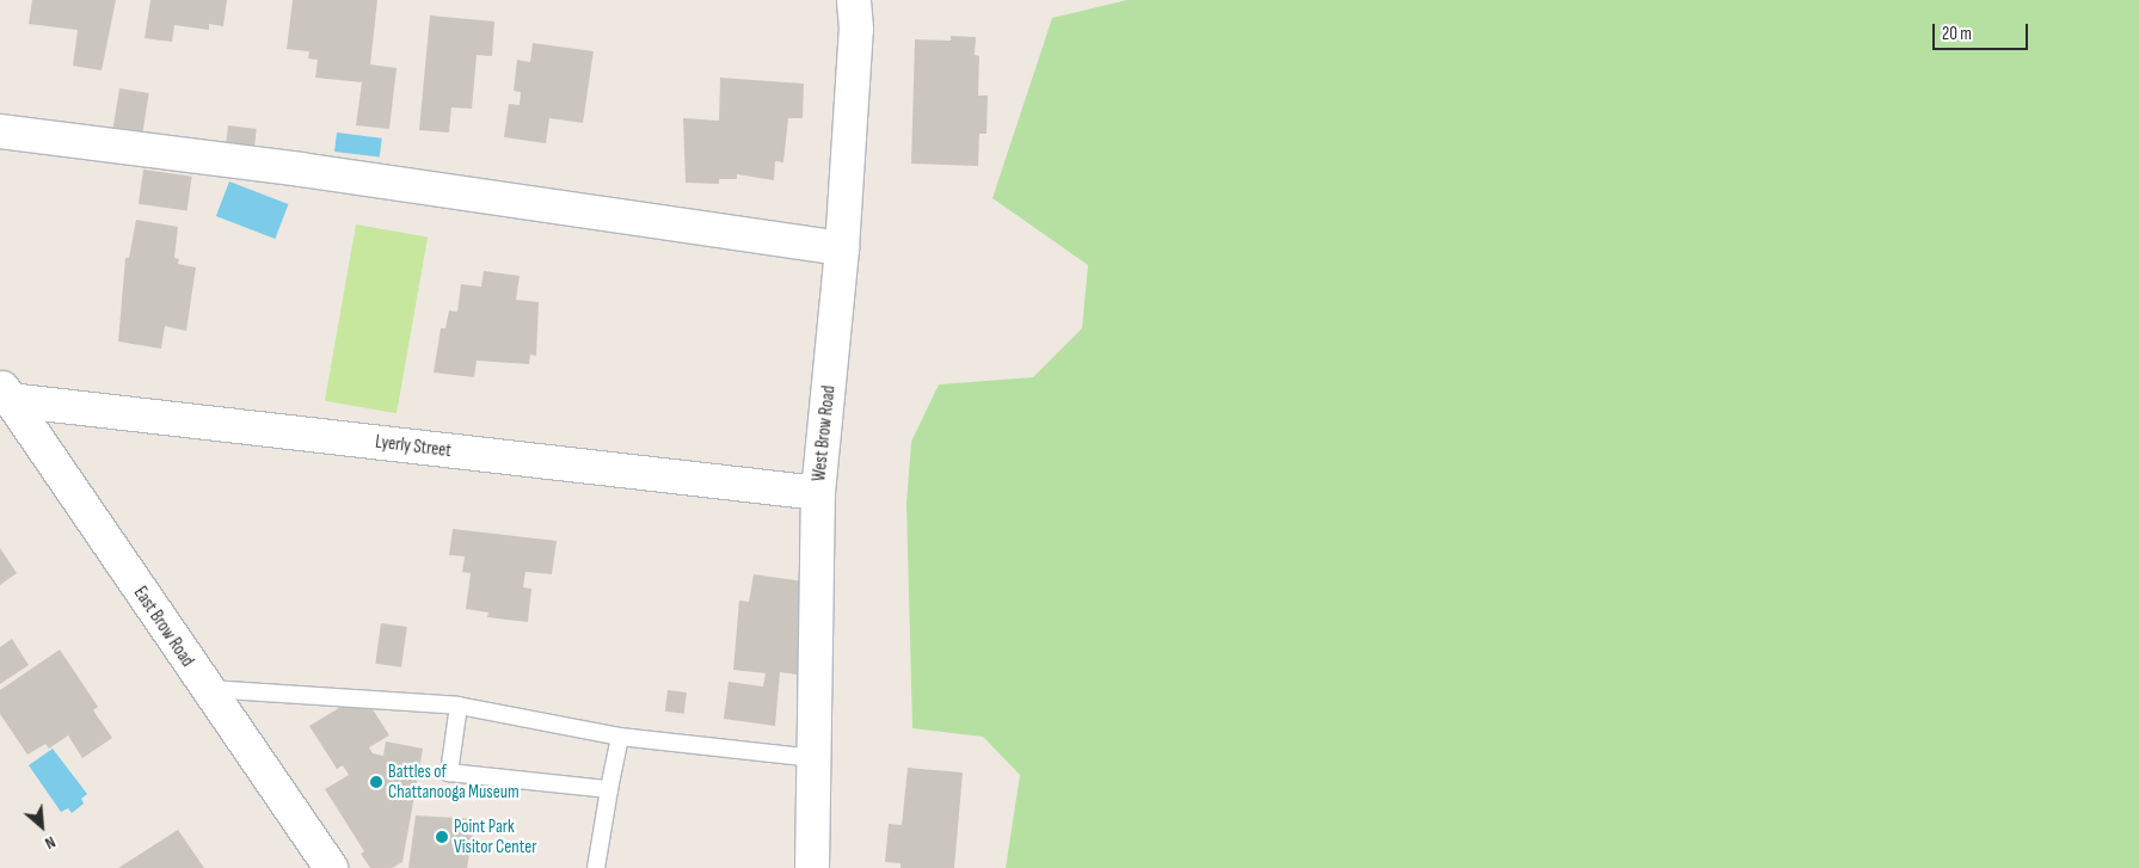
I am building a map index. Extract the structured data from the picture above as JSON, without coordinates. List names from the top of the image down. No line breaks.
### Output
{"streets":{"street":["West Brow Road","Lyerly Street","East Brow Road"]},"crossings":[["West Brow Road","Lyerly Street"],["Lyerly Street","East Brow Road"]],"places":["Battles of Chattanooga Museum","Point Park Visitor Center"],"scale_bar":"20 m","north":"bottom right"}
